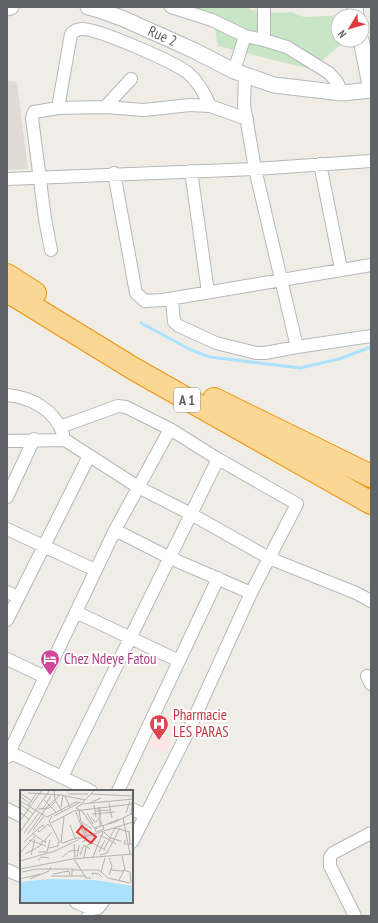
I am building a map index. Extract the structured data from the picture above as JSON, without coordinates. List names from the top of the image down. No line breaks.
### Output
{"streets":{"highway":["A 1"],"street":["Rue 2"]},"places":{"hotel":["Chez Ndeye Fatou"],"hospital":["Pharmacie LES PARAS"]},"north":"bottom left"}
